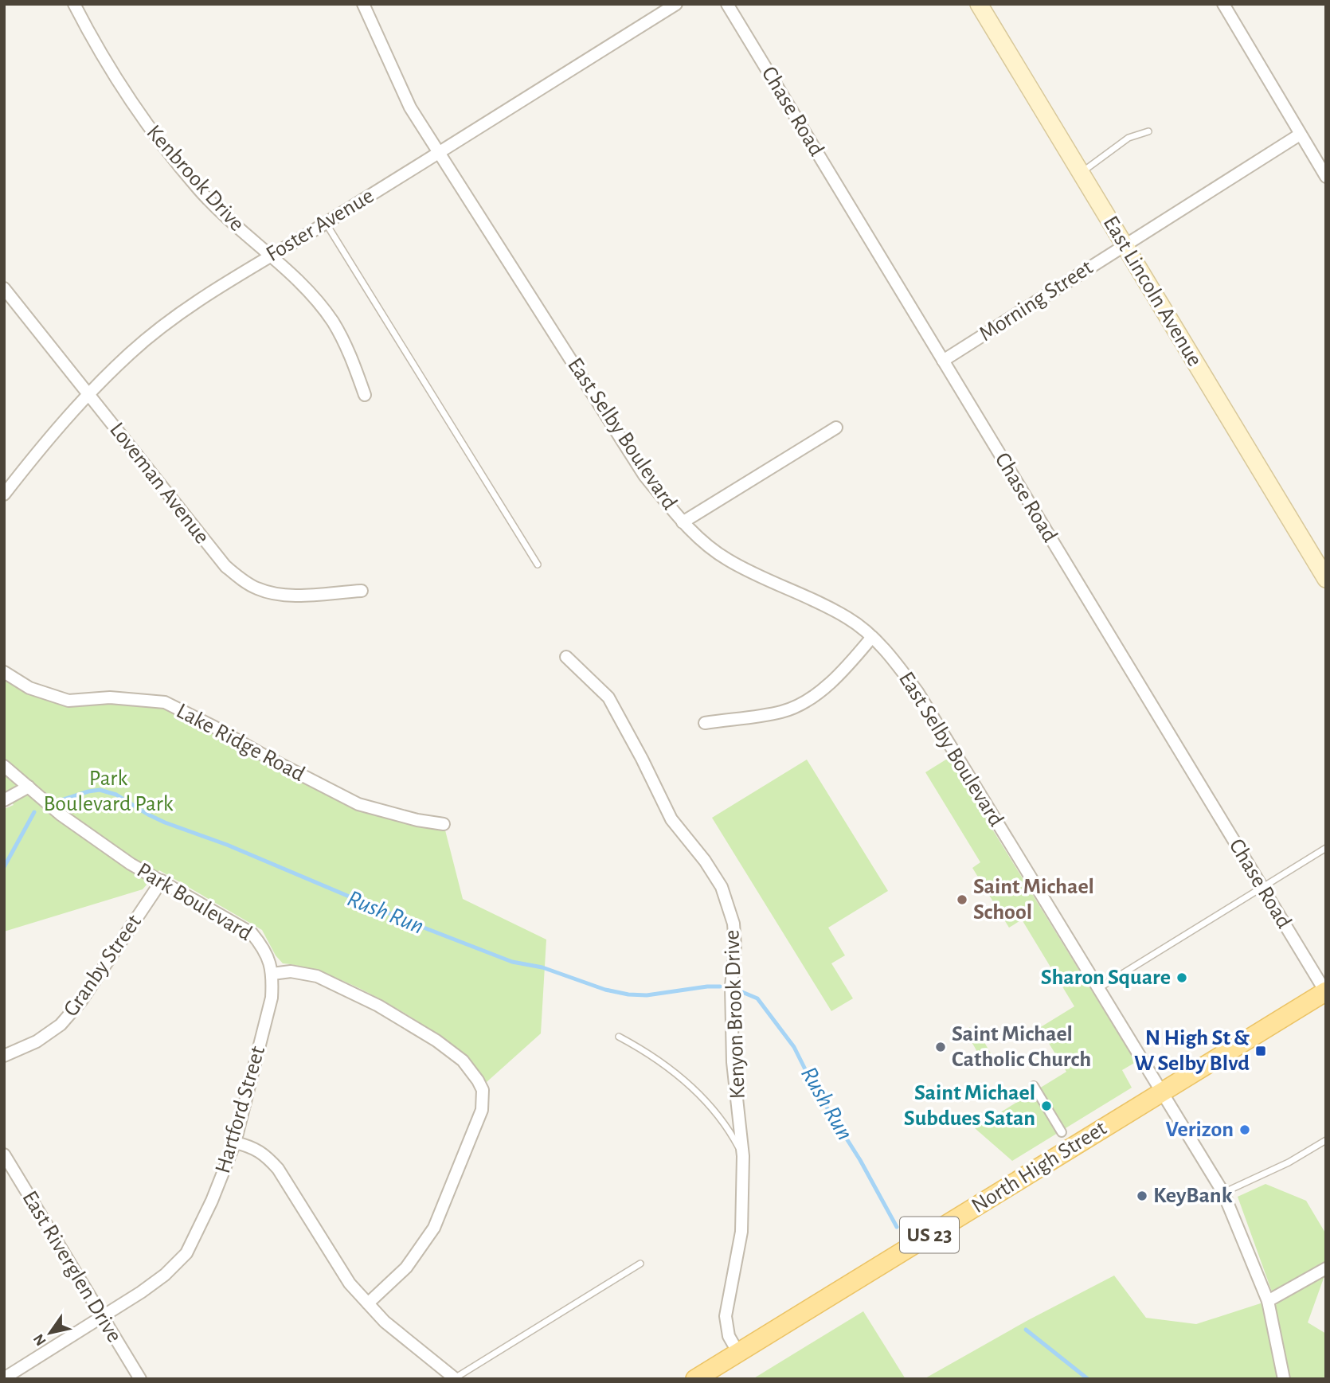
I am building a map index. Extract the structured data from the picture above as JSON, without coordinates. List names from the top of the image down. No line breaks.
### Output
{"streets":{"main road":["East Lincoln Avenue","North High Street","US 23"],"street":["Chase Road","Kenbrook Drive","Foster Avenue","Morning Street","East Selby Boulevard","Loveman Avenue","Lake Ridge Road","Park Boulevard","Granby Street","Kenyon Brook Drive","Hartford Street","East Riverglen Drive"]},"crossings":[["Chase Road","Morning Street"],["Chase Road","North High Street"],["Kenbrook Drive","Foster Avenue"],["Foster Avenue","East Selby Boulevard"],["Foster Avenue","Loveman Avenue"],["East Lincoln Avenue","Morning Street"],["East Selby Boulevard","North High Street"],["Park Boulevard","Granby Street"],["Park Boulevard","Hartford Street"],["Kenyon Brook Drive","North High Street"],["Hartford Street","East Riverglen Drive"]],"water":["Rush Run"],"parks":["Park Boulevard Park"],"places":{"other":["Saint Michael School","Sharon Square","Saint Michael Catholic Church","Saint Michael Subdues Satan","Verizon","KeyBank"],"transit":["N High St & W Selby Blvd"]},"north":"bottom left"}
